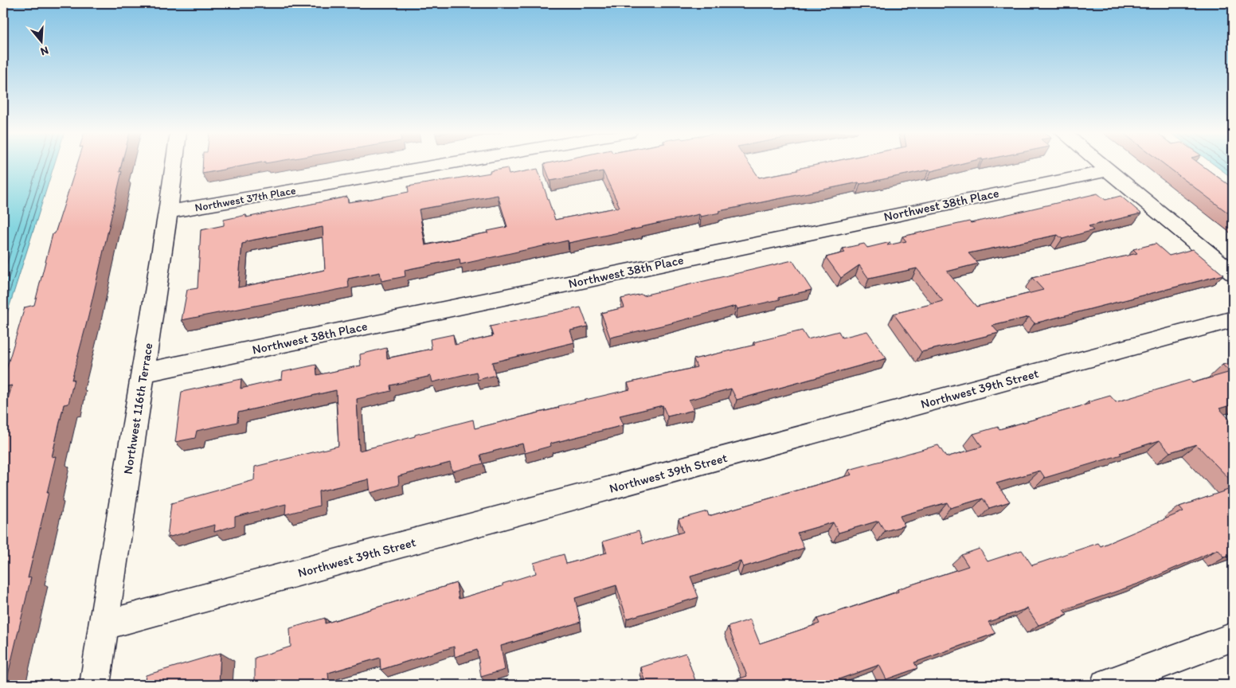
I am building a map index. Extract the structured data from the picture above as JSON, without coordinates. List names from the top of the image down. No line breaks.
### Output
{"streets":{"street":["Northwest 37th Place","Northwest 38th Place","Northwest 39th Street","Northwest 116th Terrace"]},"crossings":[["Northwest 37th Place","Northwest 116th Terrace"],["Northwest 38th Place","Northwest 116th Terrace"],["Northwest 39th Street","Northwest 116th Terrace"]],"north":"bottom"}
